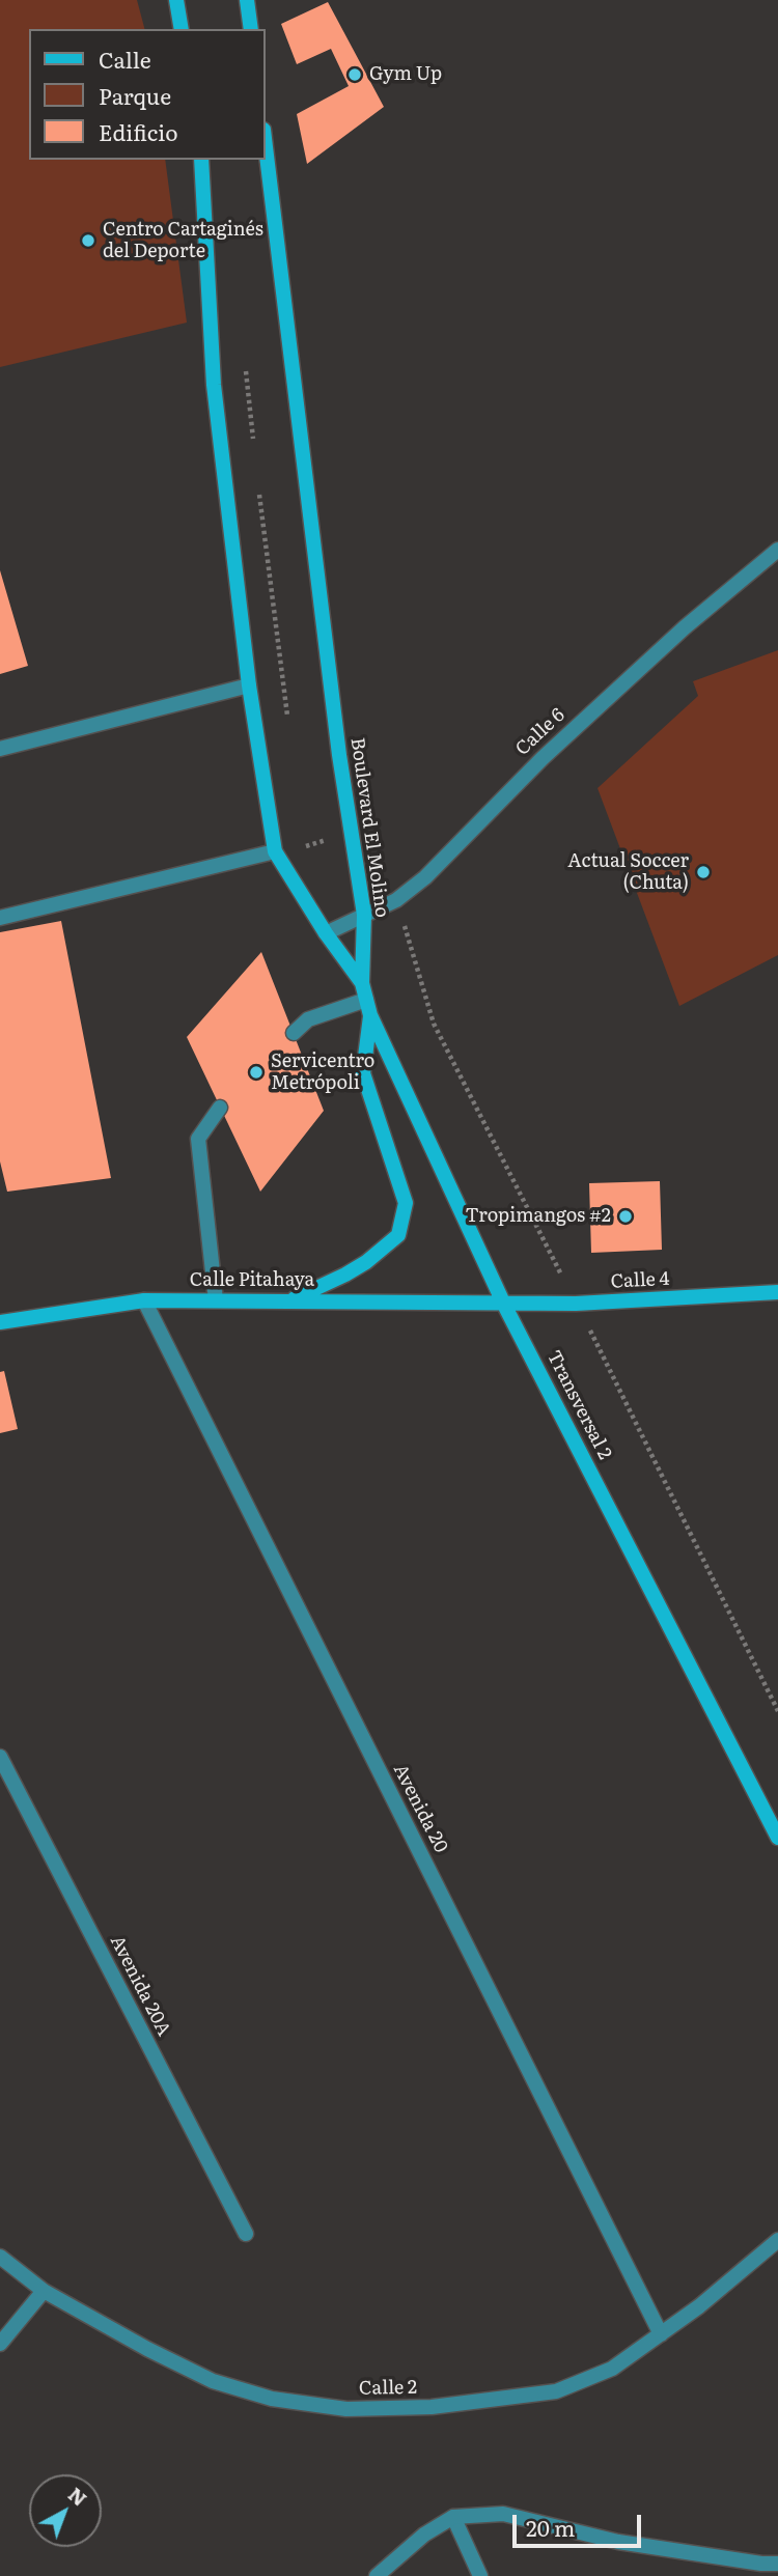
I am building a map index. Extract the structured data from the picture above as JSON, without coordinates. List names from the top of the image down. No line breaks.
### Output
{"streets":{"street":["Calle 6","Boulevard El Molino","Calle Pitahaya","Calle 4","Transversal 2","Avenida 20","Avenida 20A","Calle 2"]},"crossings":[["Calle 6","Boulevard El Molino"],["Boulevard El Molino","Transversal 2"],["Calle Pitahaya","Calle 4"],["Calle Pitahaya","Transversal 2"],["Calle Pitahaya","Avenida 20"],["Calle 4","Transversal 2"],["Avenida 20","Calle 2"]],"places":["Gym Up","Centro Cartaginés del Deporte","Actual Soccer (Chuta)","Servicentro Metrópoli","Tropimangos #2"],"legend":["Calle","Parque","Edificio"],"scale_bar":"20 m","north":"top right"}
